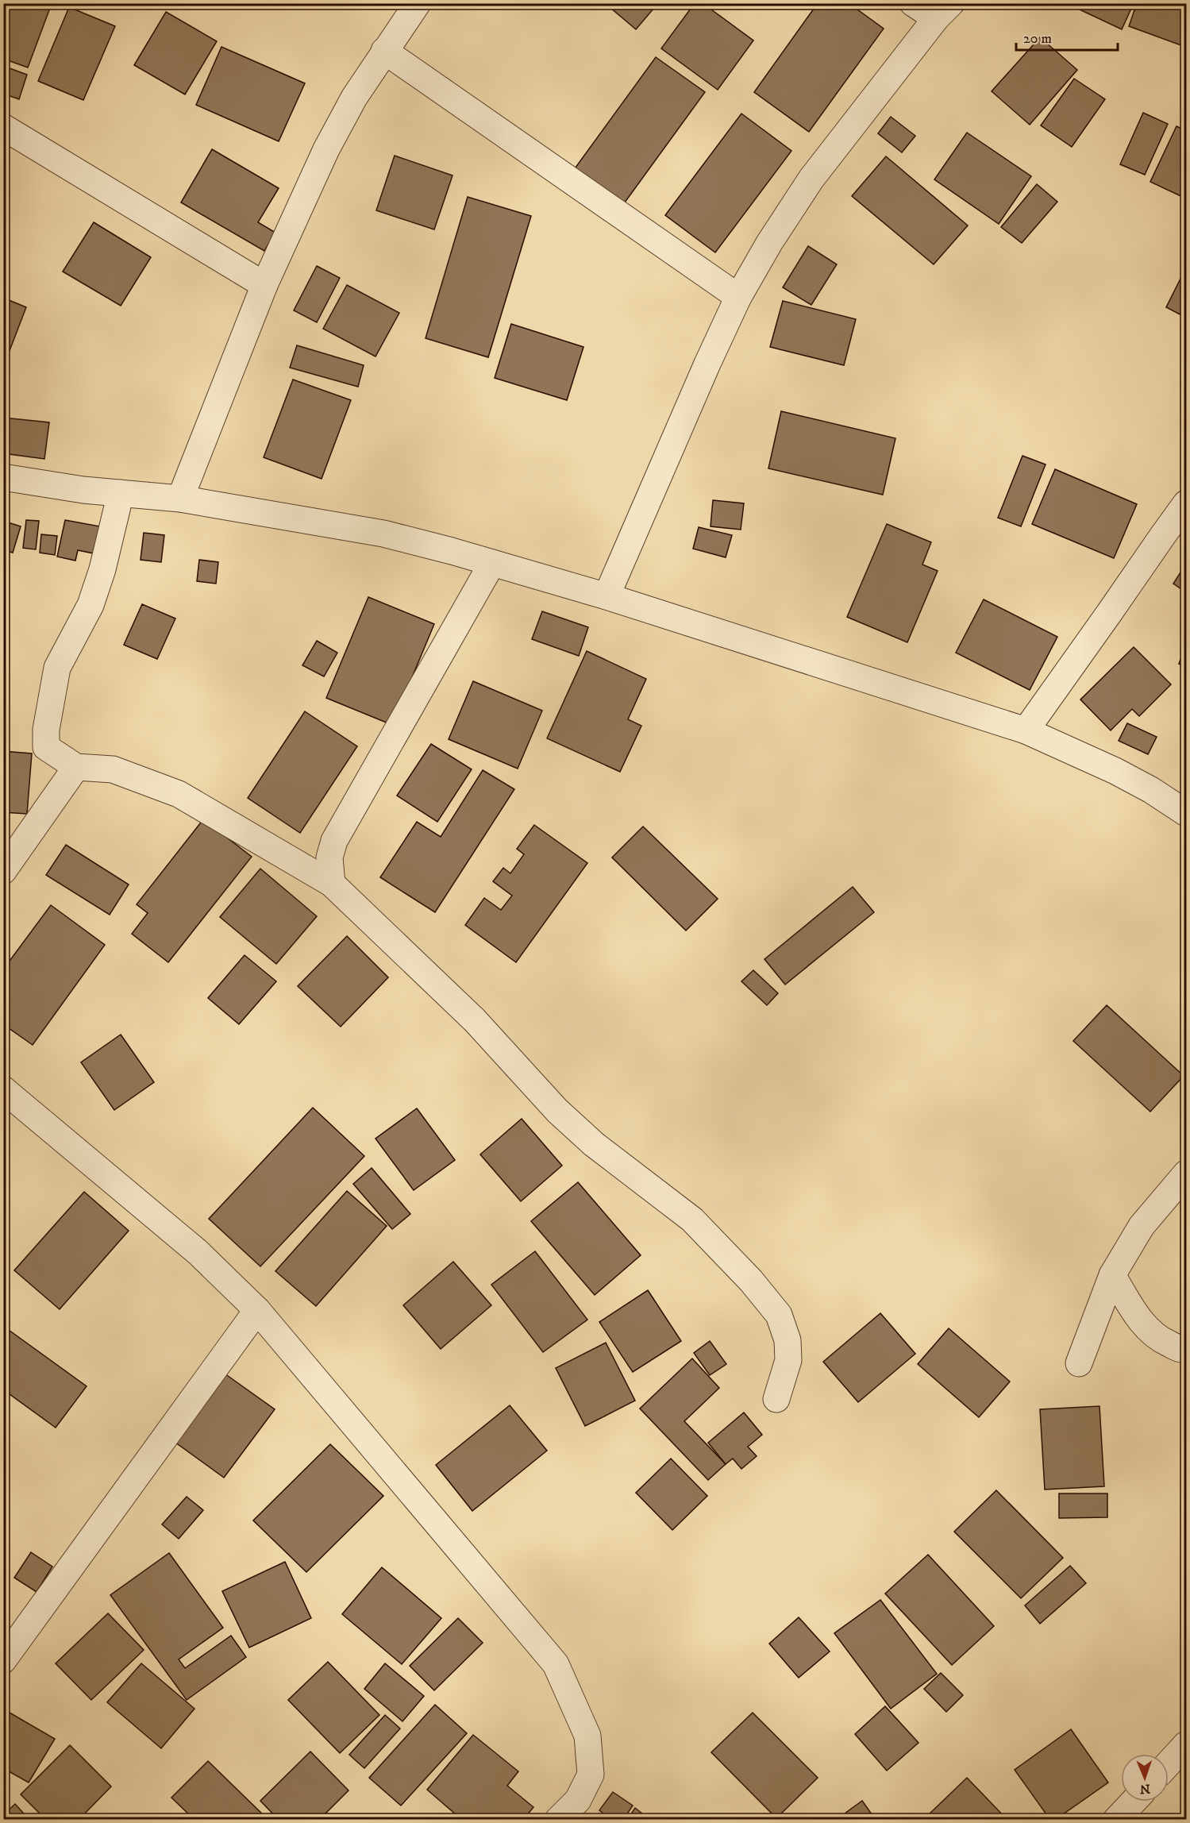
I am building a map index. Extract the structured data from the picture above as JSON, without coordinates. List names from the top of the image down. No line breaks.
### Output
{"scale_bar":"20 m","north":"bottom"}
